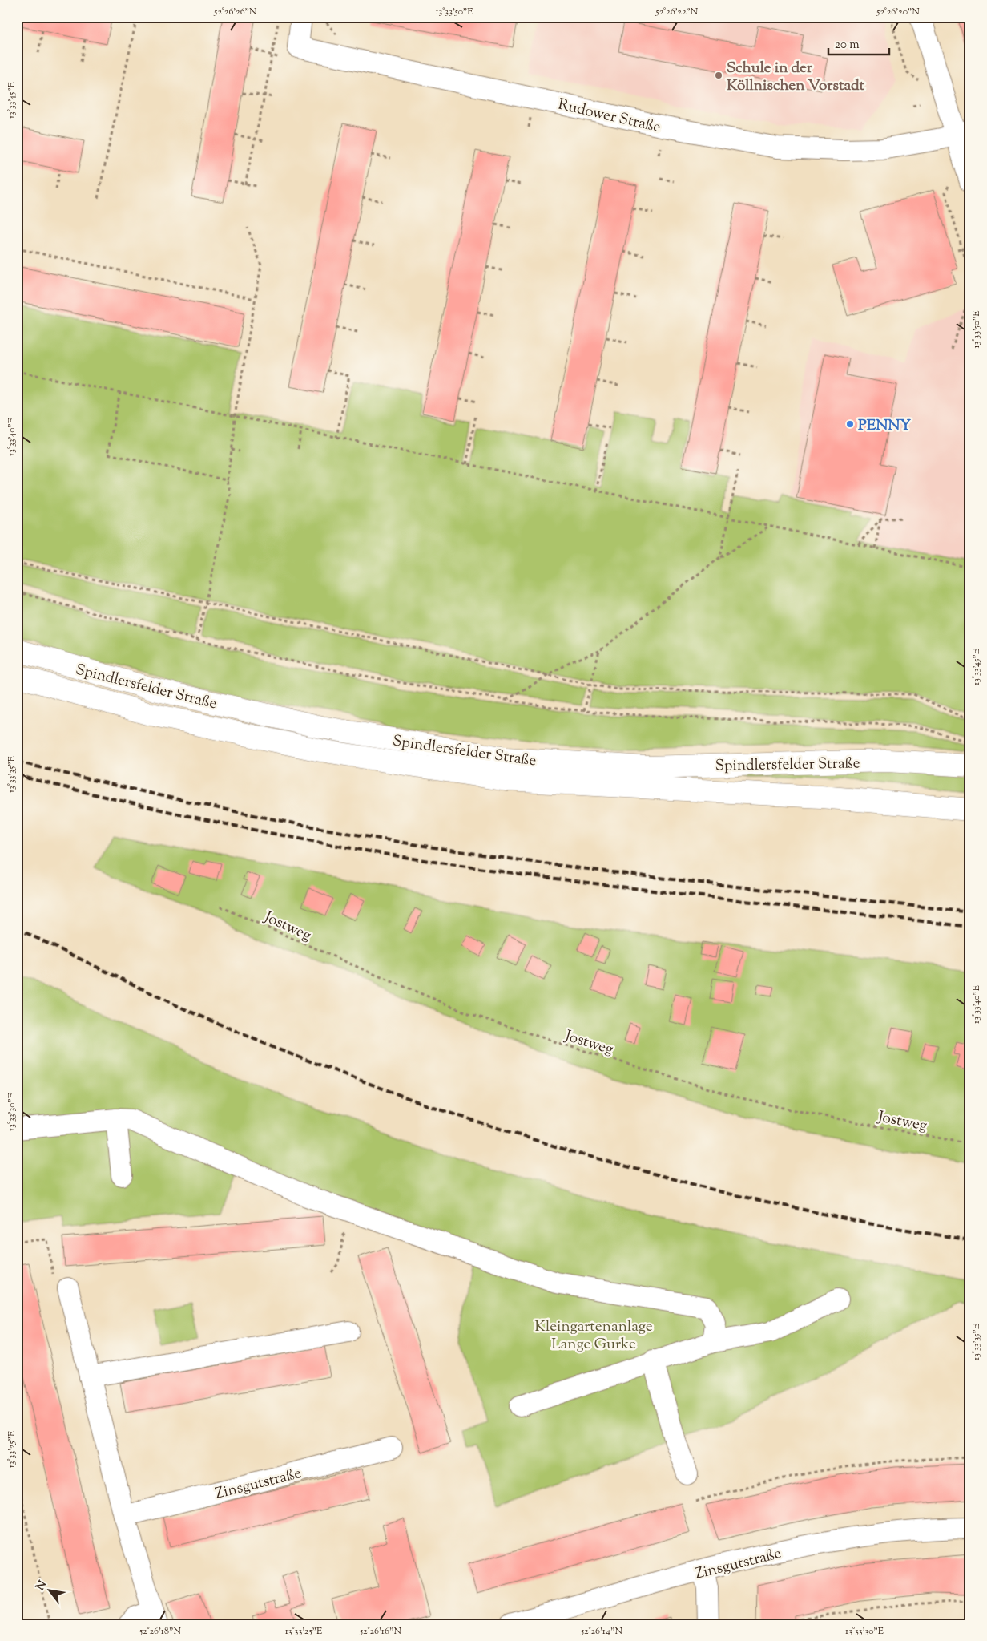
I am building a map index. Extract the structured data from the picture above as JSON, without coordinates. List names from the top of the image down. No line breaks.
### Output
{"streets":{"highway":["Spindlersfelder Straße"],"street":["Rudower Straße","Zinsgutstraße"],"path":["Jostweg"]},"parks":["Kleingartenanlage Lange Gurke"],"places":["Schule in der Köllnischen Vorstadt","PENNY"],"scale_bar":"20 m","north":"top left","coordinates":["52°26'26\"N","13°33'50\"E","52°26'22\"N","52°26'20\"N","13°33'45\"E","13°33'40\"E","13°33'35\"E","13°33'30\"E","13°33'25\"E","52°26'18\"N","52°26'16\"N","52°26'14\"N"]}
